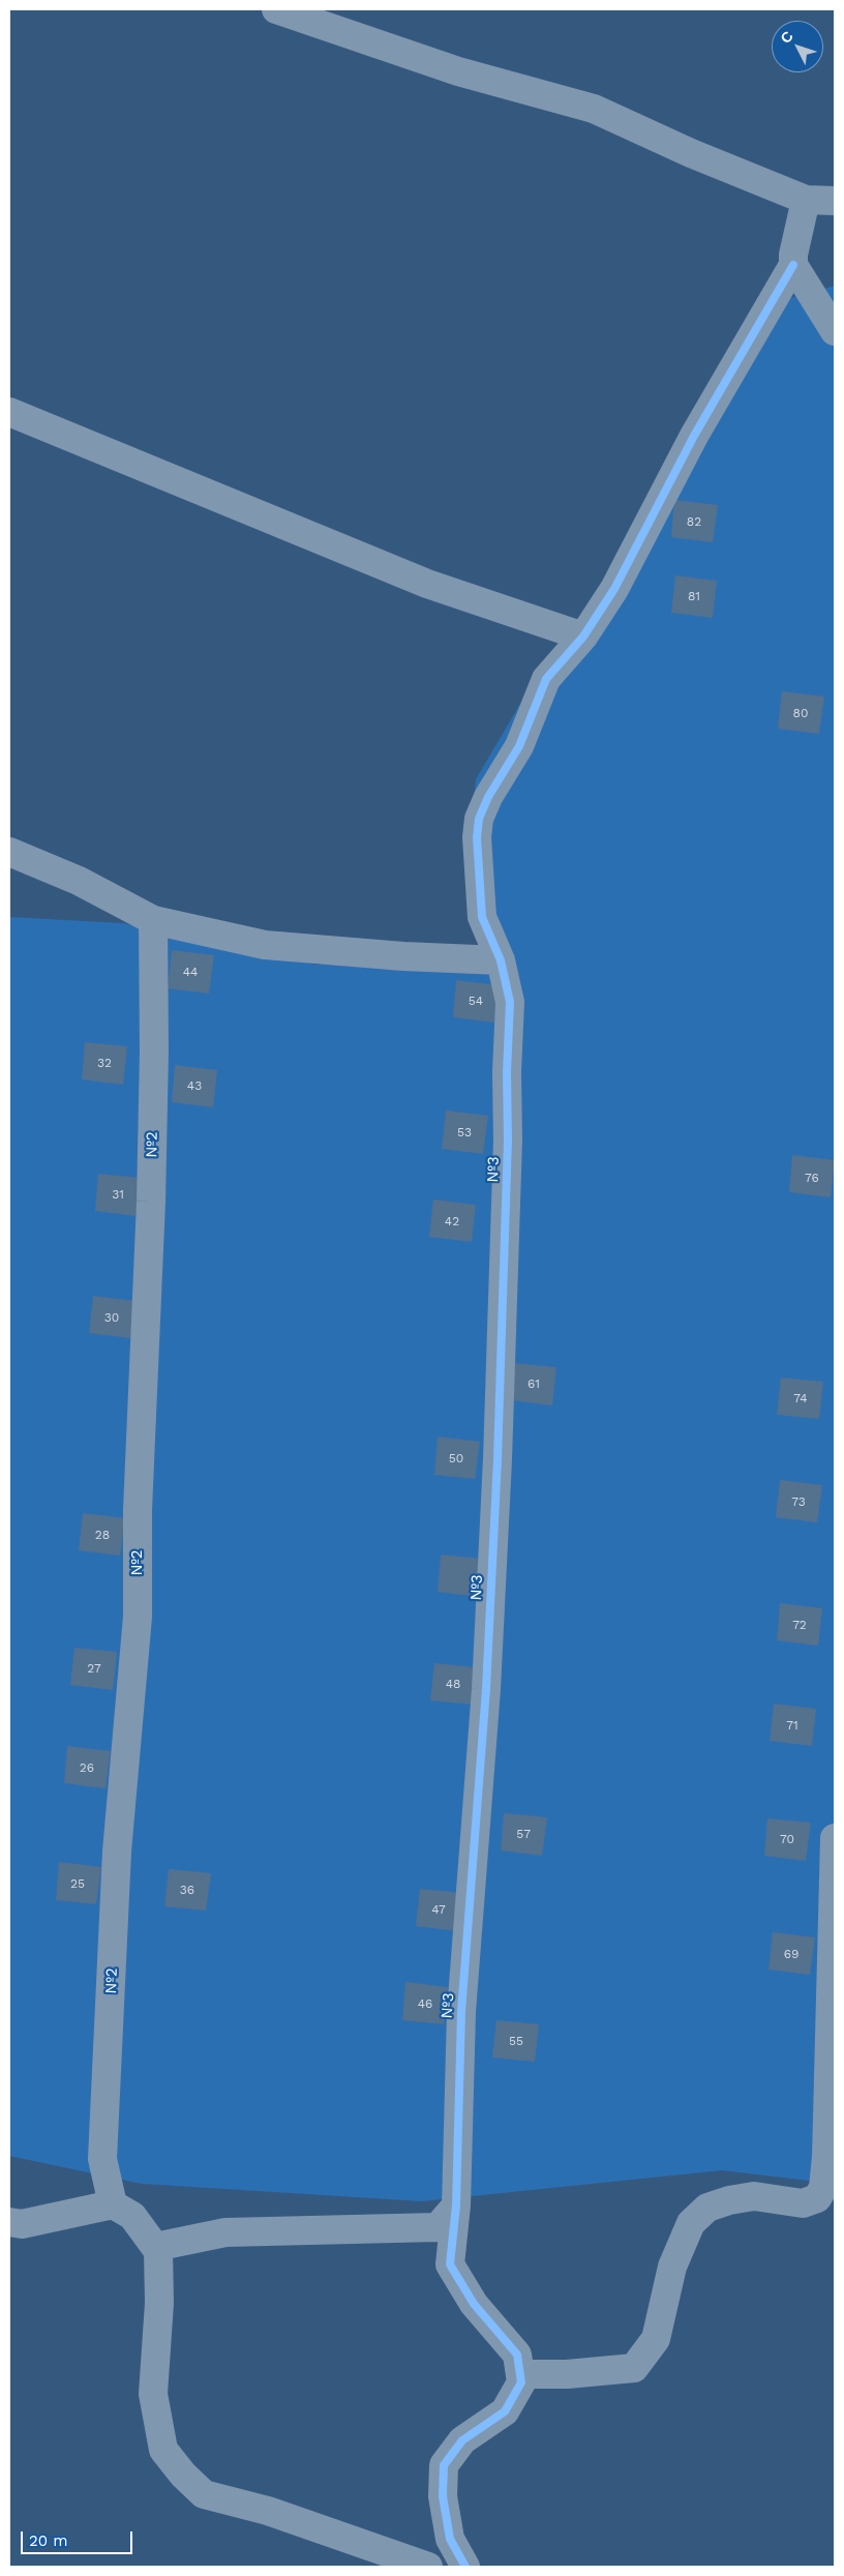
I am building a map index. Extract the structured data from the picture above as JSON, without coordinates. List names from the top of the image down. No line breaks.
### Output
{"streets":{"street":["№2","№3"]},"house_numbers":["82","81","80","44","54","32","43","53","76","31","42","30","61","74","50","73","28","72","27","48","71","26","57","70","25","36","47","69","46","55"],"scale_bar":"20 m","north":"top left"}
